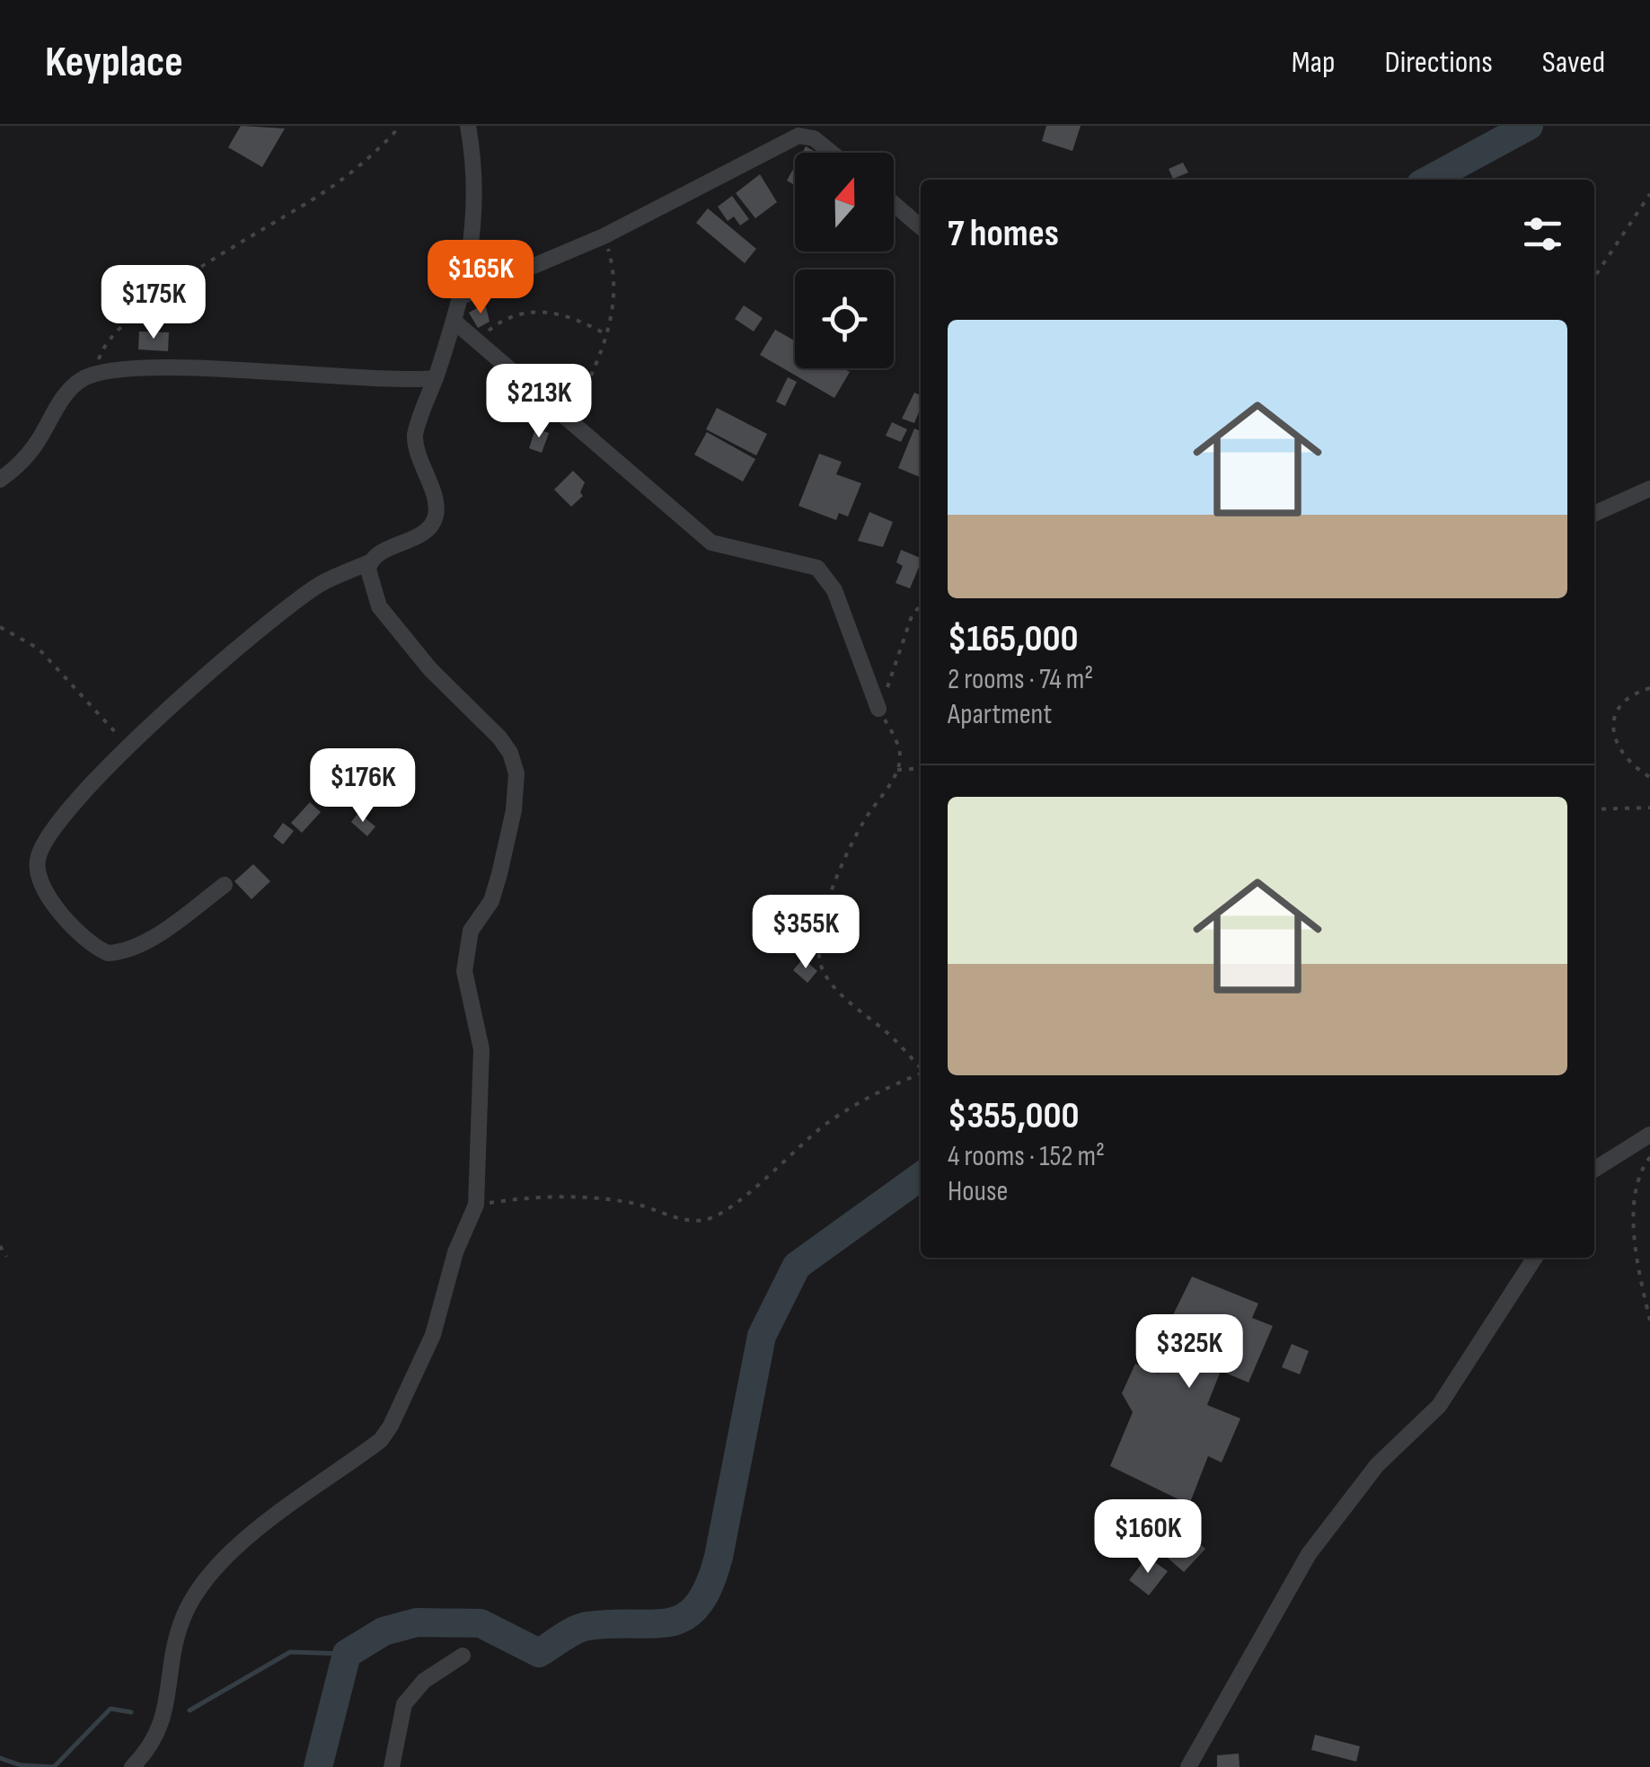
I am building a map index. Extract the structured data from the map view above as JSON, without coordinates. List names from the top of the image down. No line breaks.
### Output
{"north":"top","page":{"header":"Keyplace","nav":["Map","Directions","Saved"],"heading":"7 homes","price":["$165K","$175K","$213K","$176K","$355K","$325K","$160K"],"list":[{"name":"$165,000","note":"2 rooms · 74 m² · Apartment"},{"name":"$355,000","note":"4 rooms · 152 m² · House"}]}}
